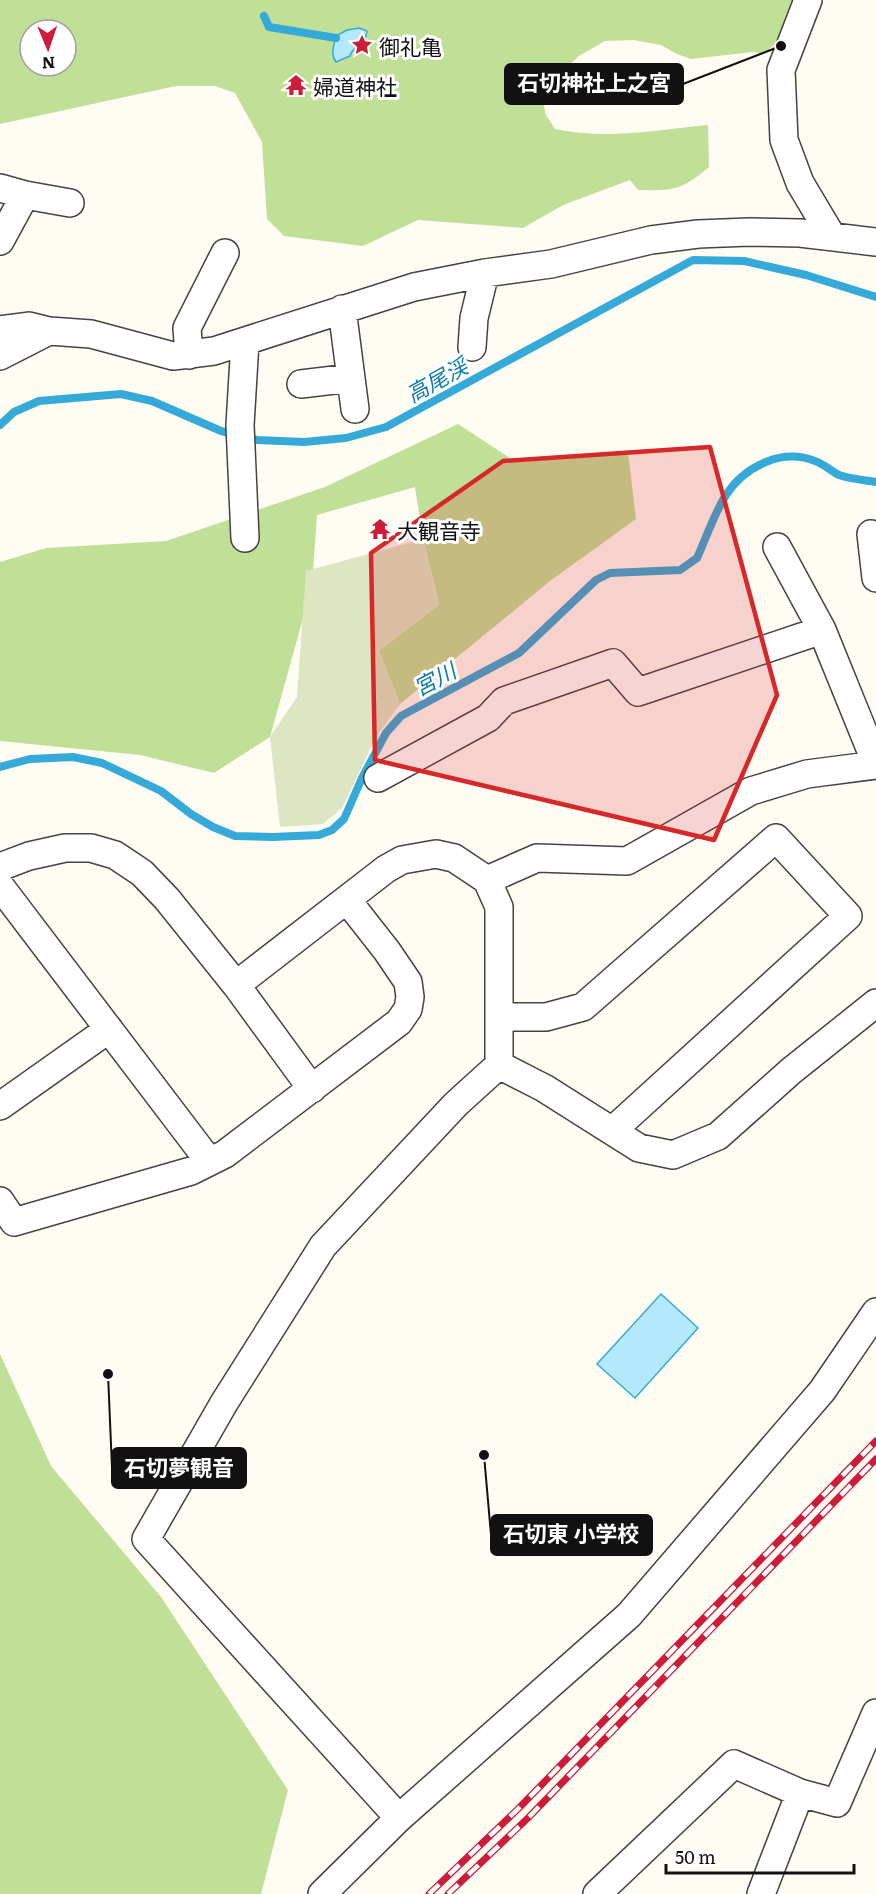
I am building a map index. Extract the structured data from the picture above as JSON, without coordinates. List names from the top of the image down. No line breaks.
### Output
{"water":["高尾渓","宮川"],"places":{"place":["御礼亀"],"other":["石切神社上之宮","石切夢観音","石切東 小学校"],"temple":["婦道神社","大観音寺"]},"scale_bar":"50 m","north":"bottom"}
